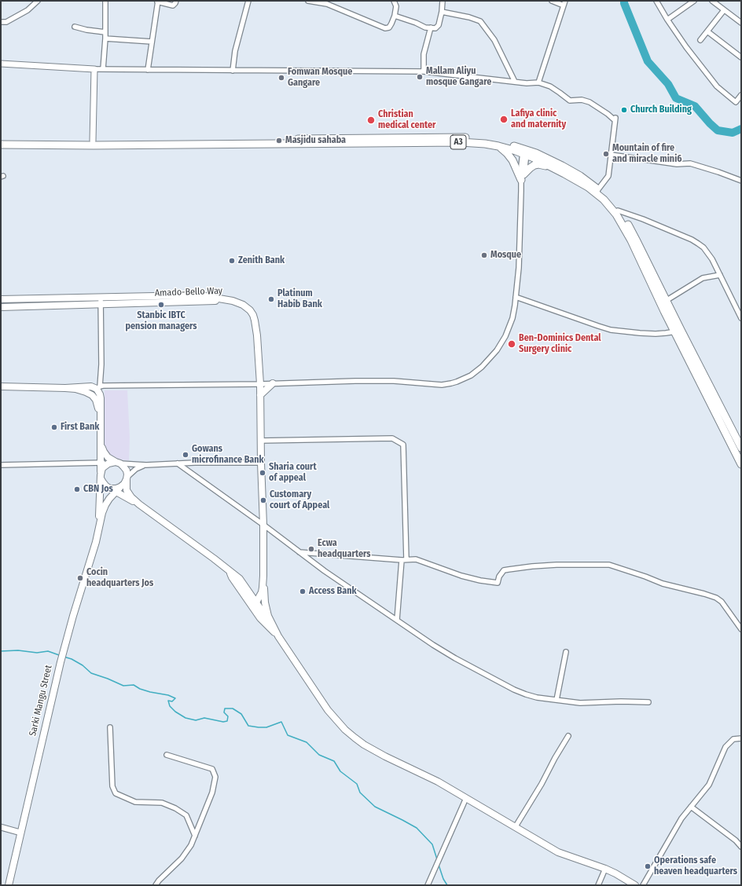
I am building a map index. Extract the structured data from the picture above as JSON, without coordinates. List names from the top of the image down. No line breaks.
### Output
{"streets":{"highway":["A3"],"main road":["Amado-Bello Way","Sarki Mangu Street"]},"places":["Mallam Aliyu mosque Gangare","Fomwan Mosque Gangare","Church Building","Lafiya clinic and maternity","Christian medical center","Masjidu sahaba","Mountain of fire and miracle mini6","Mosque","Zenith Bank","Platinum Habib Bank","Stanbic IBTC pension managers","Ben-Dominics Dental Surgery clinic","First Bank","Gowans microfinance Bank","Sharia court of appeal","CBN Jos","Customary court of Appeal","Ecwa headquarters","Cocin headquarters Jos","Access Bank","Operations safe heaven headquarters"]}
